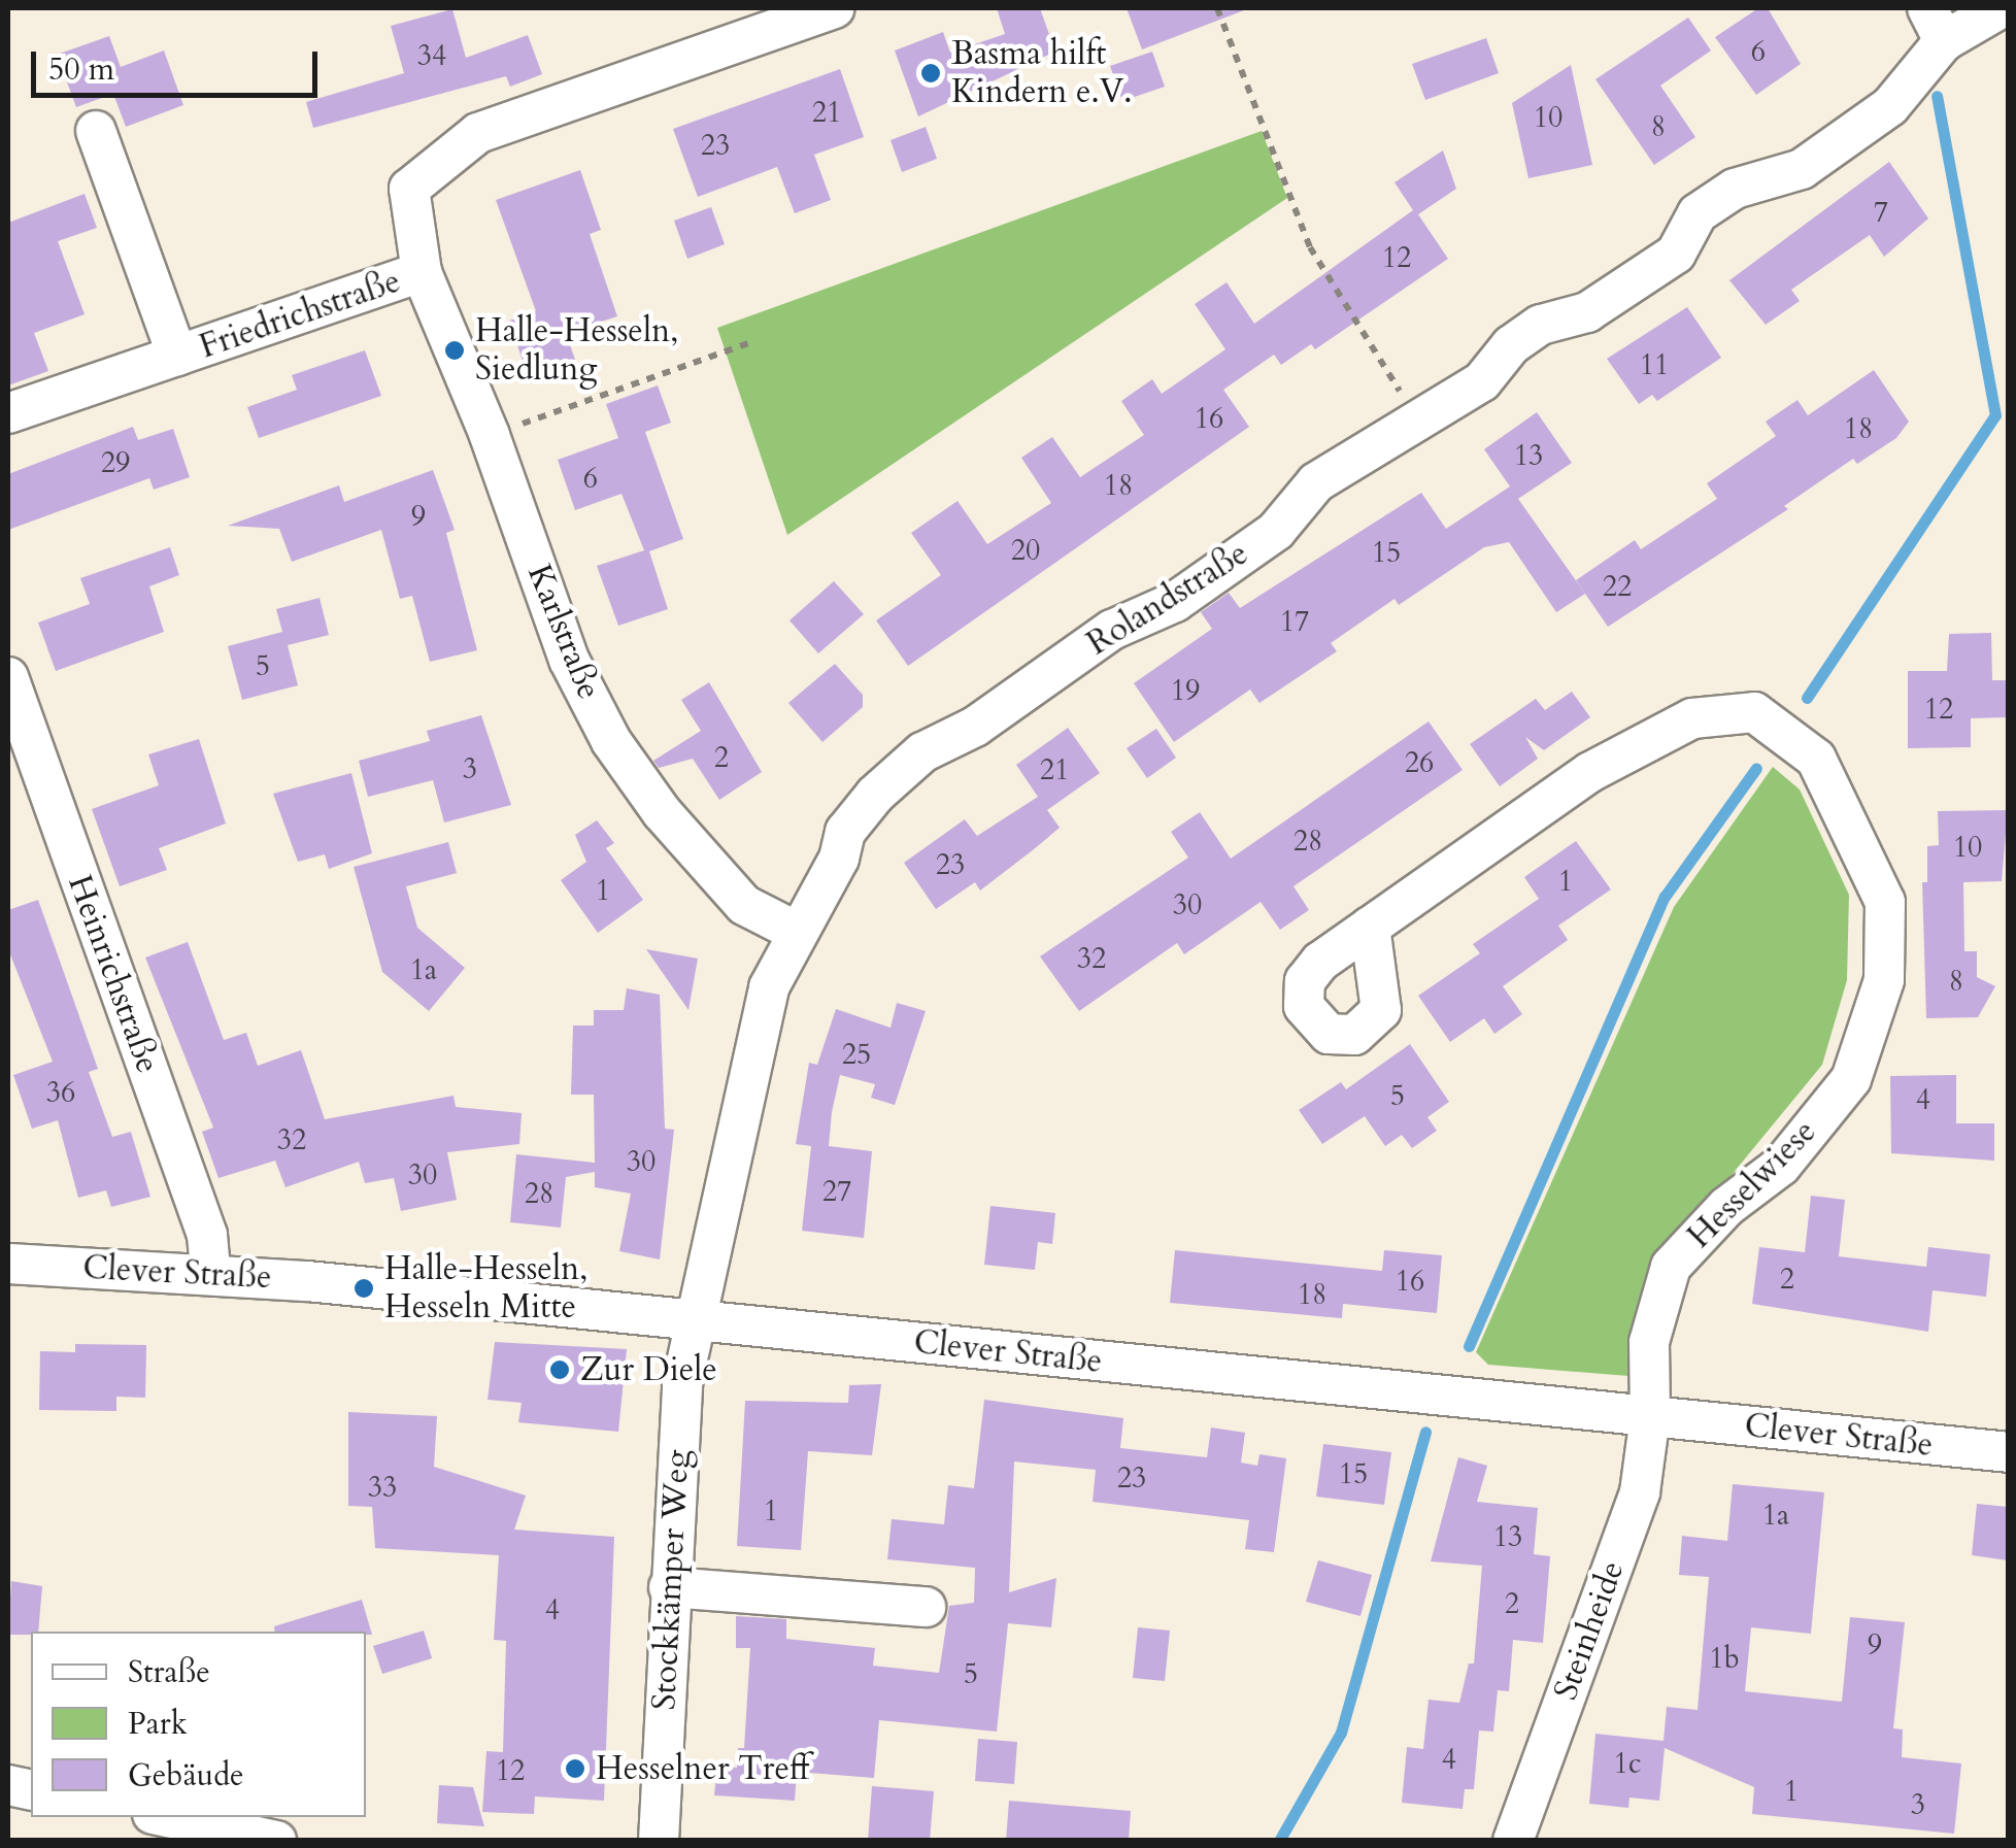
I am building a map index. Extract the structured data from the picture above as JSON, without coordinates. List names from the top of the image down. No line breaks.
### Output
{"streets":{"street":["Friedrichstraße","Rolandstraße","Karlstraße","Heinrichstraße","Hesselwiese","Clever Straße","Stockkämper Weg","Steinheide"]},"crossings":[["Friedrichstraße","Karlstraße"],["Rolandstraße","Karlstraße"],["Rolandstraße","Clever Straße"],["Rolandstraße","Stockkämper Weg"],["Heinrichstraße","Clever Straße"],["Hesselwiese","Clever Straße"],["Hesselwiese","Steinheide"],["Clever Straße","Stockkämper Weg"],["Clever Straße","Steinheide"]],"places":["Basma hilft Kindern e.V.","Halle-Hesseln, Siedlung","Halle-Hesseln, Hesseln Mitte","Zur Diele","Hesselner Treff"],"house_numbers":["6","34","21","10","8","23","7","12","11","16","18","13","29","6","18","9","20","15","22","17","5","19","12","2","26","3","21","28","10","23","1","1","30","32","1a","8","25","36","5","4","32","30","30","27","28","2","16","18","15","23","33","1","1a","13","2","4","9","1b","5","4","1c","12","1","3"],"legend":["Straße","Park","Gebäude"],"scale_bar":"50 m"}
